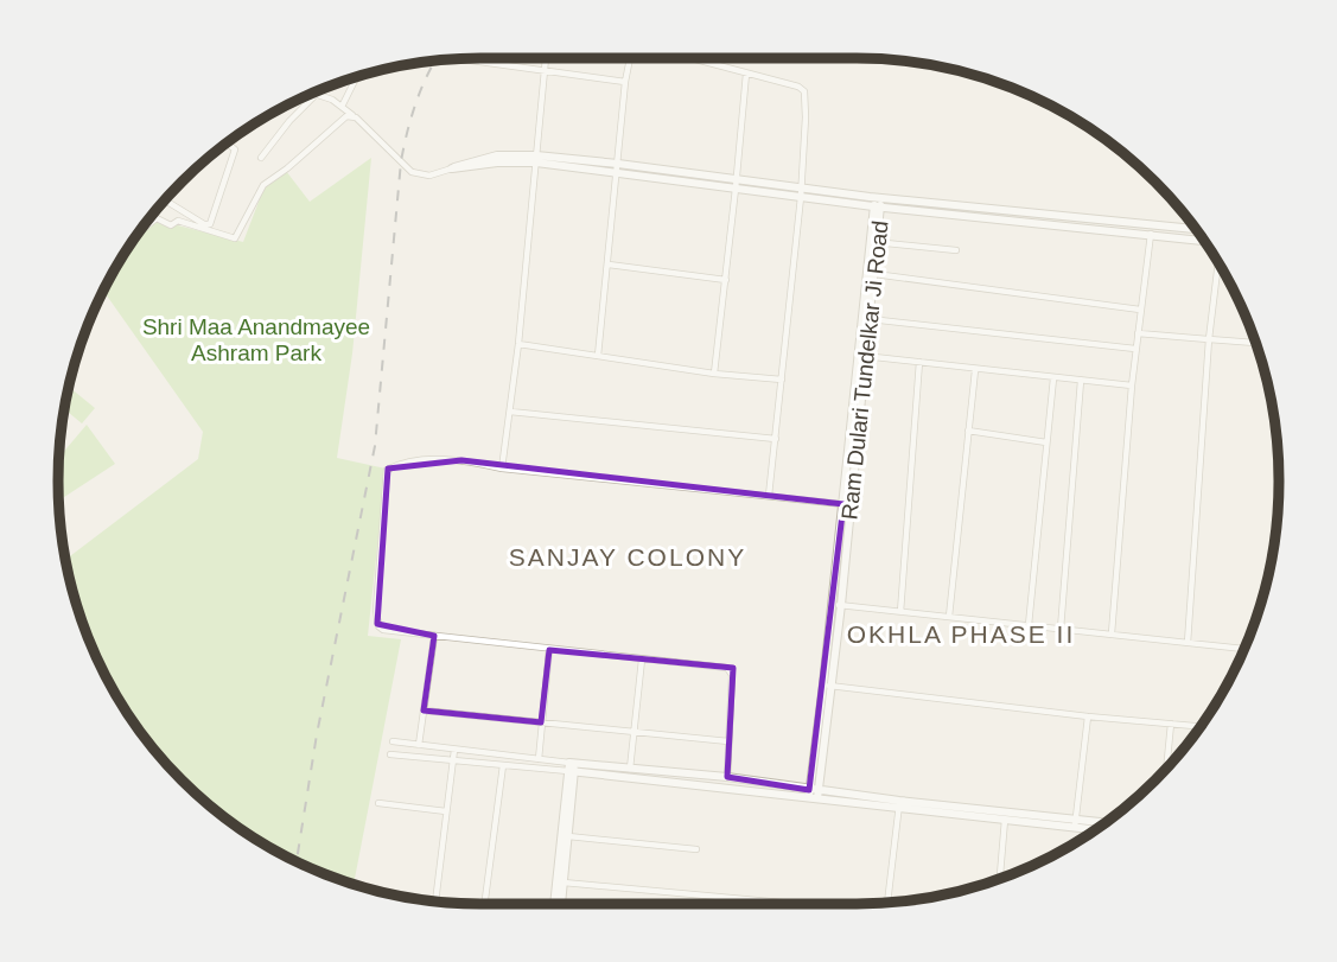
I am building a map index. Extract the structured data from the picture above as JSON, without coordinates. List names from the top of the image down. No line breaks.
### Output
{"streets":{"street":["Ram Dulari Tundelkar Ji Road"]},"districts":["SANJAY COLONY","OKHLA PHASE II"],"parks":["Shri Maa Anandmayee Ashram Park"]}
